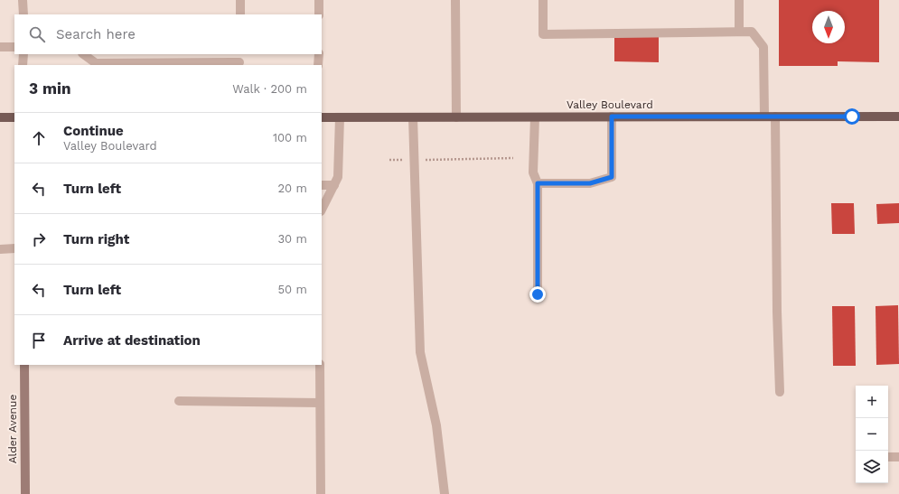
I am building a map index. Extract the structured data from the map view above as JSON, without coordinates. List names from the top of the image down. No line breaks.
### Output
{"streets":{"main road":["Valley Boulevard","Alder Avenue"]},"north":"bottom","page":{"search":"Search here","heading":["3 min","Walk · 200 m"],"list":[["Continue","Valley Boulevard","100 m"],["Turn left","20 m"],["Turn right","30 m"],["Turn left","50 m"],"Arrive at destination"],"map_buttons":["+","−"]}}
